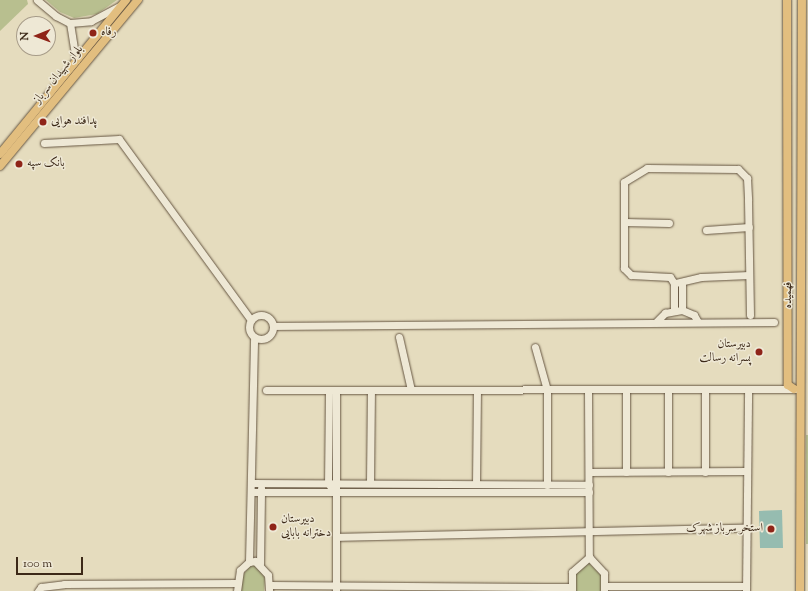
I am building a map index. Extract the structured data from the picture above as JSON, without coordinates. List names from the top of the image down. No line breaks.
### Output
{"streets":{"main road":["بلوار شهیدان سرباز","فهمیده"]},"places":["رفاه","پدافند هوایی","بانک سپه","دبیرستان پسرانه رسالت","دبیرستان دخترانه بابایی","استخر سرباز شهرک"],"scale_bar":"100 m","north":"left"}
